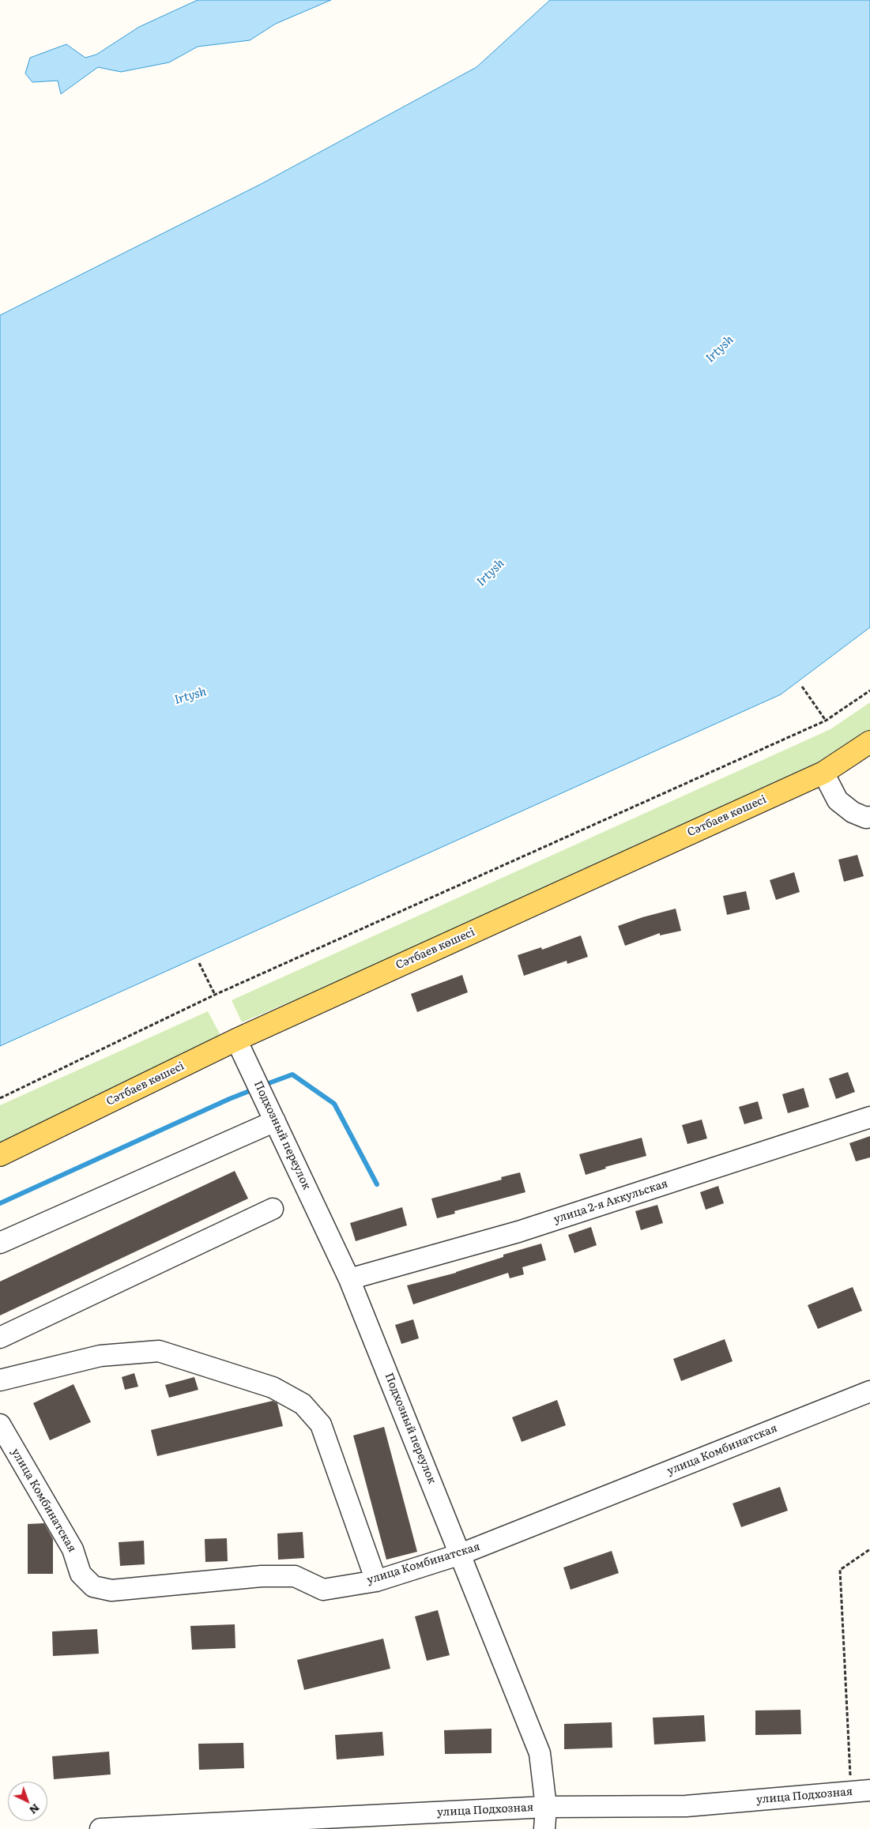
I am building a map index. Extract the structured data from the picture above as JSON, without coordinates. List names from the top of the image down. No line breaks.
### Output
{"streets":{"main road":["Сәтбаев көшесі"],"street":["Подхозный переулок","улица 2-я Аккульская","улица Комбинатская","улица Подхозная"]},"crossings":[["Сәтбаев көшесі","Подхозный переулок"],["Подхозный переулок","улица 2-я Аккульская"],["Подхозный переулок","улица Комбинатская"],["Подхозный переулок","улица Подхозная"]],"water":["Irtysh"],"north":"bottom right"}
